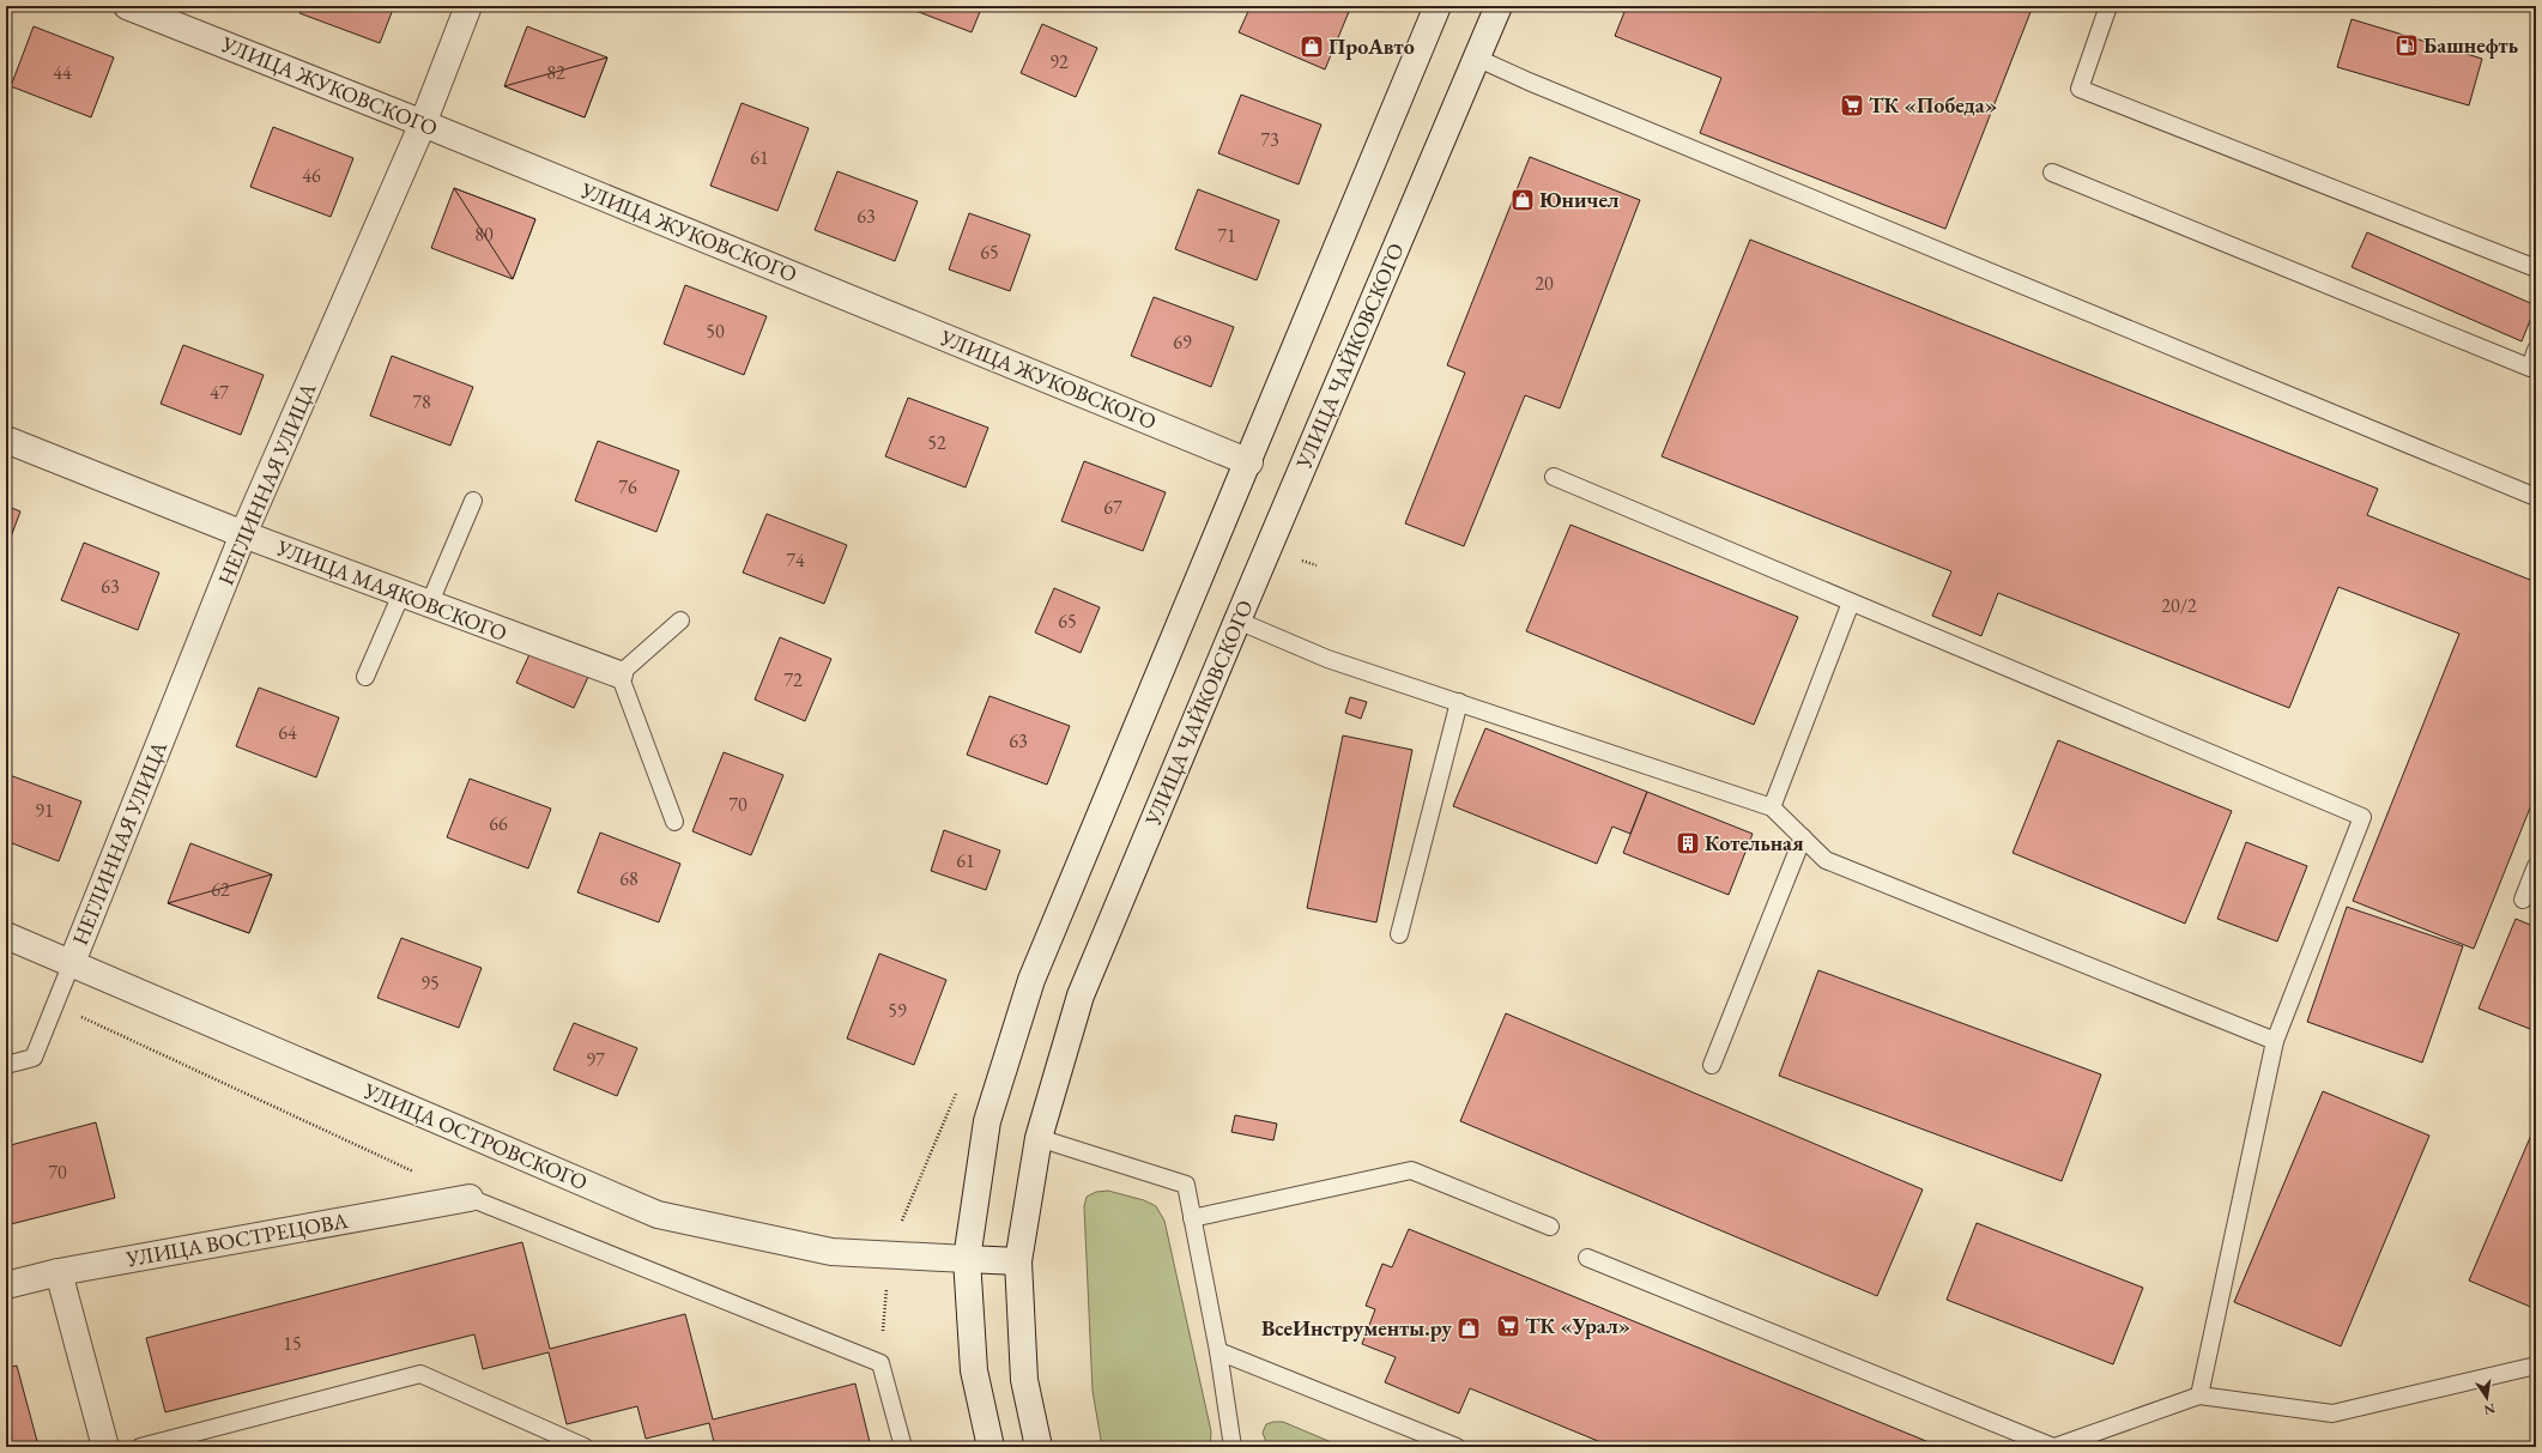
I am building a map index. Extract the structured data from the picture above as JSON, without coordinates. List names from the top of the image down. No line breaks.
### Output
{"streets":{"street":["УЛИЦА ЖУКОВСКОГО","УЛИЦА ЧАЙКОВСКОГО","НЕГЛИННАЯ УЛИЦА","УЛИЦА МАЯКОВСКОГО","УЛИЦА ОСТРОВСКОГО","УЛИЦА ВОСТРЕЦОВА"]},"crossings":[["УЛИЦА ЖУКОВСКОГО","НЕГЛИННАЯ УЛИЦА"],["УЛИЦА ЧАЙКОВСКОГО","УЛИЦА ОСТРОВСКОГО"],["НЕГЛИННАЯ УЛИЦА","УЛИЦА МАЯКОВСКОГО"],["НЕГЛИННАЯ УЛИЦА","УЛИЦА ОСТРОВСКОГО"]],"places":{"fuel station":["Башнефть"],"shop":["ПроАвто","Юничел","ВсеИнструменты.ру"],"supermarket":["ТК «Победа»","ТК «Урал»"],"building":["Котельная"]},"house_numbers":["92","44","82","73","61","46","63","80","71","65","20","50","69","47","78","52","76","67","74","63","20/2","65","72","64","63","70","91","66","61","68","62","95","59","97","70","15"],"north":"bottom"}
